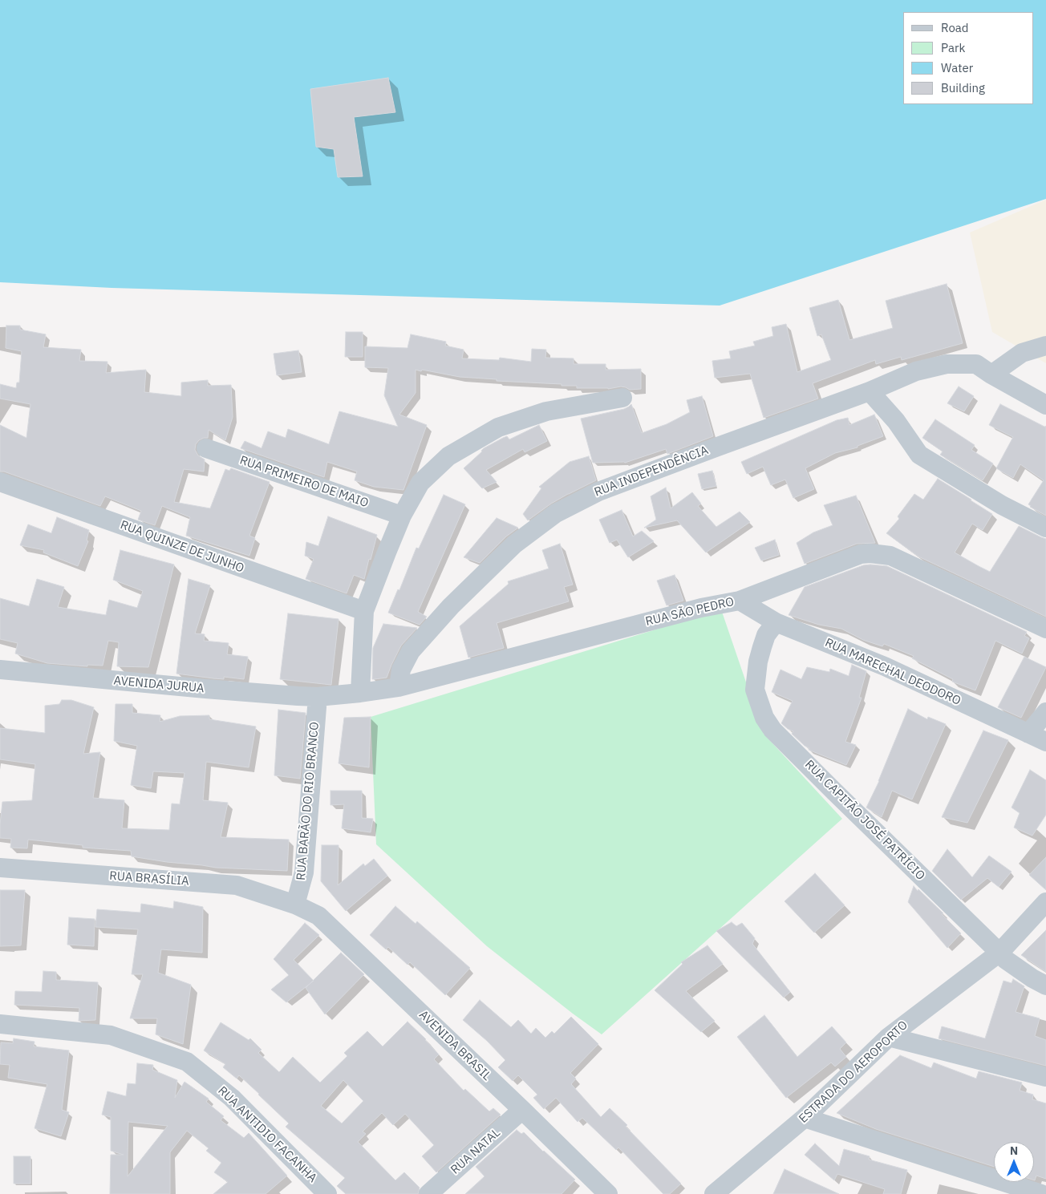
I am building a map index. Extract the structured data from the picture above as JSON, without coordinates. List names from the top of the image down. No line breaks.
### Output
{"streets":{"street":["RUA INDEPENDÊNCIA","RUA PRIMEIRO DE MAIO","RUA QUINZE DE JUNHO","RUA SÃO PEDRO","RUA MARECHAL DEODORO","AVENIDA JURUA","RUA BARÃO DO RIO BRANCO","RUA CAPITÃO JOSÉ PATRÍCIO","RUA BRASÍLIA","AVENIDA BRASIL","ESTRADA DO AEROPORTO","RUA ANTIDIO FACANHA","RUA NATAL"]},"crossings":[["RUA INDEPENDÊNCIA","RUA SÃO PEDRO"],["RUA SÃO PEDRO","RUA MARECHAL DEODORO"],["RUA SÃO PEDRO","AVENIDA JURUA"],["RUA SÃO PEDRO","RUA BARÃO DO RIO BRANCO"],["RUA MARECHAL DEODORO","RUA CAPITÃO JOSÉ PATRÍCIO"],["AVENIDA JURUA","RUA BARÃO DO RIO BRANCO"],["RUA BARÃO DO RIO BRANCO","RUA BRASÍLIA"],["RUA BARÃO DO RIO BRANCO","AVENIDA BRASIL"],["RUA CAPITÃO JOSÉ PATRÍCIO","ESTRADA DO AEROPORTO"],["RUA BRASÍLIA","AVENIDA BRASIL"],["AVENIDA BRASIL","RUA NATAL"]],"legend":["Road","Park","Water","Building"],"north":"top"}
